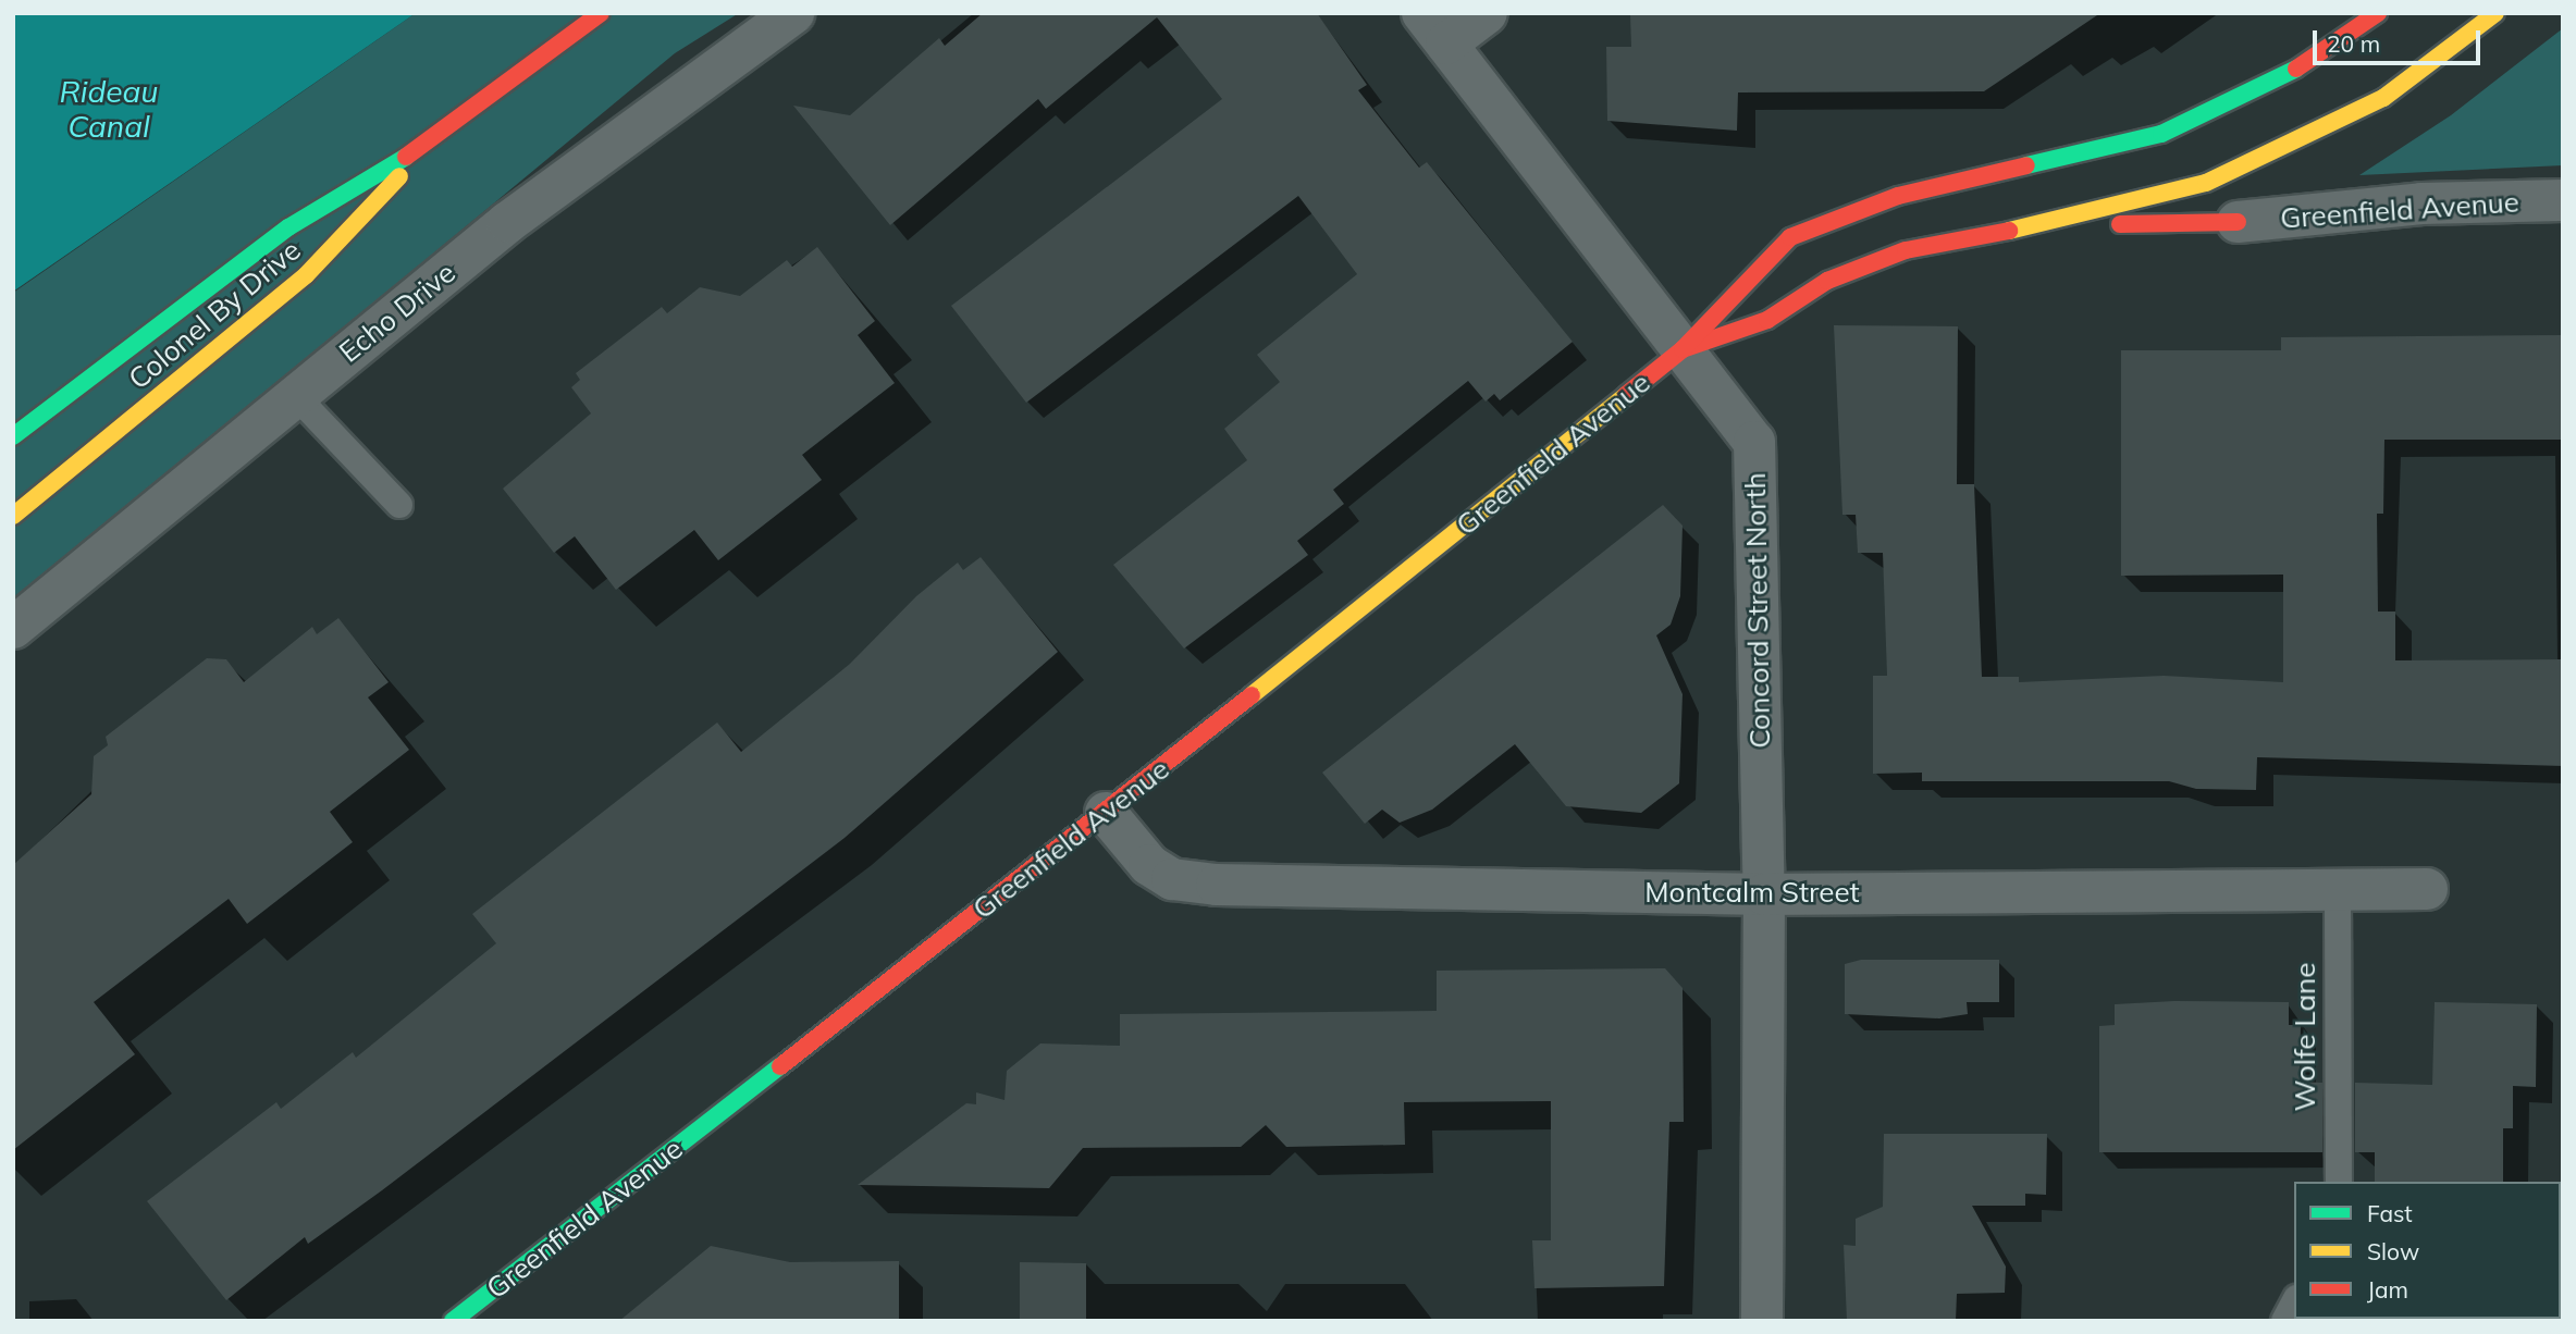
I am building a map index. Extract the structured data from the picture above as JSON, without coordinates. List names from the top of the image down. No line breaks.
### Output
{"streets":{"main road":["Greenfield Avenue","Colonel By Drive"],"street":["Echo Drive","Concord Street North","Montcalm Street"],"lane":["Wolfe Lane"]},"crossings":[["Greenfield Avenue","Concord Street North"],["Greenfield Avenue","Montcalm Street"],["Concord Street North","Montcalm Street"],["Montcalm Street","Wolfe Lane"]],"water":["Rideau Canal"],"legend":["Fast","Slow","Jam"],"scale_bar":"20 m"}
